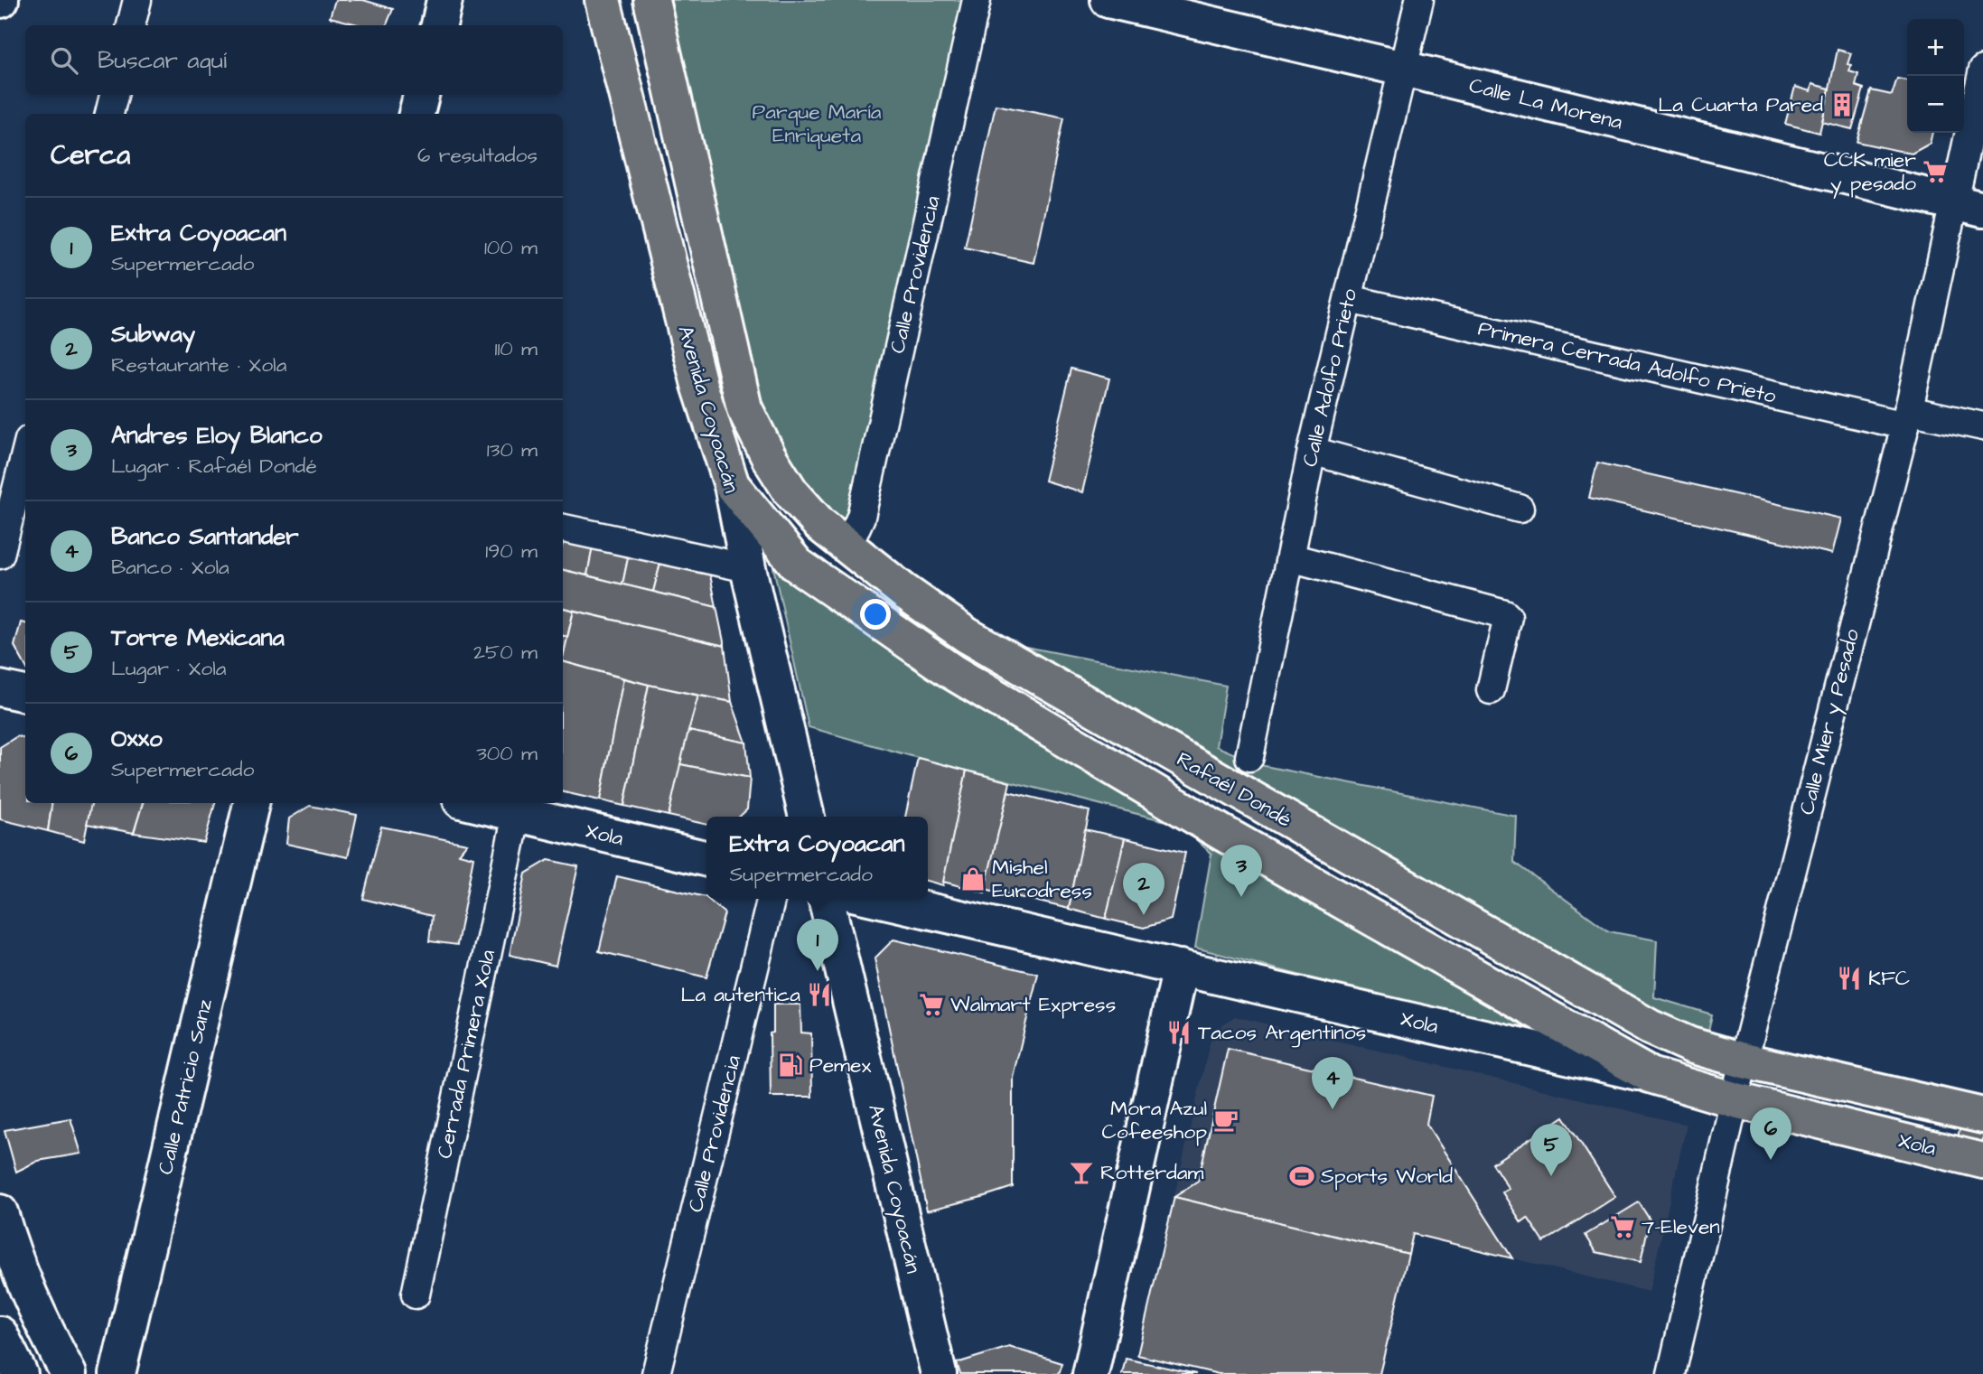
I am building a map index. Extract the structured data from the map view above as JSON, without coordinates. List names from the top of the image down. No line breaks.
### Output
{"streets":{"main road":["Avenida Coyoacán","Rafaél Dondé","Xola"],"street":["Calle La Morena","Calle Providencia","Primera Cerrada Adolfo Prieto","Calle Adolfo Prieto","Calle Mier y Pesado","Cerrada Primera Xola","Calle Patricio Sanz"]},"crossings":[["Calle La Morena","Calle Adolfo Prieto"],["Calle La Morena","Calle Mier y Pesado"],["Calle Providencia","Rafaél Dondé"],["Primera Cerrada Adolfo Prieto","Calle Adolfo Prieto"],["Primera Cerrada Adolfo Prieto","Calle Mier y Pesado"],["Avenida Coyoacán","Rafaél Dondé"],["Calle Mier y Pesado","Rafaél Dondé"],["Calle Mier y Pesado","Xola"],["Rafaél Dondé","Xola"],["Xola","Cerrada Primera Xola"]],"parks":["Parque María Enriqueta"],"places":{"building":["La Cuarta Pared"],"supermarket":["CCK mier y pesado","Walmart Express","7-Eleven"],"shop":["Mishel Eurodress"],"restaurant":["KFC","La autentica","Tacos Argentinos"],"fuel station":["Pemex"],"cafe":["Mora Azul Cofeeshop"],"bar":["Rotterdam"],"sports":["Sports World"]},"page":{"map_buttons":["+","−"],"search":"Buscar aquí","heading":["Cerca","6 resultados"],"list":[{"mark":"1","name":"Extra Coyoacan","note":"Supermercado","value":"100 m"},{"mark":"2","name":"Subway","note":"Restaurante · Xola","value":"110 m"},{"mark":"3","name":"Andres Eloy Blanco","note":"Lugar · Rafaél Dondé","value":"130 m"},{"mark":"4","name":"Banco Santander","note":"Banco · Xola","value":"190 m"},{"mark":"5","name":"Torre Mexicana","note":"Lugar · Xola","value":"250 m"},{"mark":"6","name":"Oxxo","note":"Supermercado","value":"300 m"}],"popup":["Extra Coyoacan","Supermercado"],"pins":["3","2","1","4","6","5"]}}
